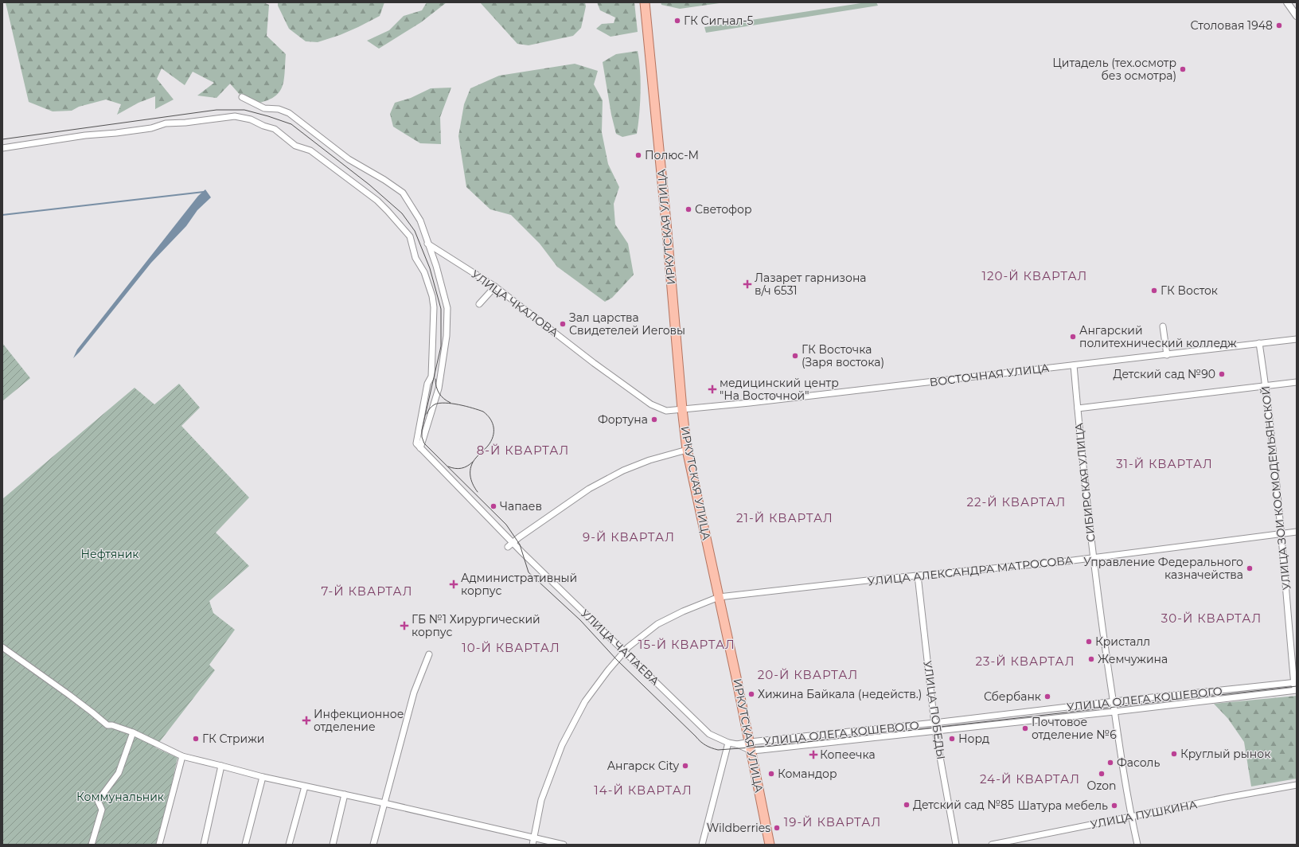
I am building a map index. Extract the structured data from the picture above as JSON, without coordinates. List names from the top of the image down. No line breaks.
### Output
{"streets":{"main road":["ИРКУТСКАЯ УЛИЦА"],"street":["УЛИЦА ЧКАЛОВА","ВОСТОЧНАЯ УЛИЦА","СИБИРСКАЯ УЛИЦА","УЛИЦА ЗОИ КОСМОДЕМЬЯНСКОЙ","УЛИЦА АЛЕКСАНДРА МАТРОСОВА","УЛИЦА ЧАПАЕВА","УЛИЦА ОЛЕГА КОШЕВОГО","УЛИЦА ПОБЕДЫ","УЛИЦА ПУШКИНА"]},"crossings":[["ИРКУТСКАЯ УЛИЦА","УЛИЦА ЧКАЛОВА"],["ИРКУТСКАЯ УЛИЦА","ВОСТОЧНАЯ УЛИЦА"],["ИРКУТСКАЯ УЛИЦА","УЛИЦА АЛЕКСАНДРА МАТРОСОВА"],["ИРКУТСКАЯ УЛИЦА","УЛИЦА ОЛЕГА КОШЕВОГО"],["УЛИЦА ЧКАЛОВА","ВОСТОЧНАЯ УЛИЦА"],["ВОСТОЧНАЯ УЛИЦА","СИБИРСКАЯ УЛИЦА"],["ВОСТОЧНАЯ УЛИЦА","УЛИЦА ЗОИ КОСМОДЕМЬЯНСКОЙ"],["СИБИРСКАЯ УЛИЦА","УЛИЦА АЛЕКСАНДРА МАТРОСОВА"],["СИБИРСКАЯ УЛИЦА","УЛИЦА ОЛЕГА КОШЕВОГО"],["СИБИРСКАЯ УЛИЦА","УЛИЦА ПУШКИНА"],["УЛИЦА ЗОИ КОСМОДЕМЬЯНСКОЙ","УЛИЦА АЛЕКСАНДРА МАТРОСОВА"],["УЛИЦА ЗОИ КОСМОДЕМЬЯНСКОЙ","УЛИЦА ОЛЕГА КОШЕВОГО"],["УЛИЦА АЛЕКСАНДРА МАТРОСОВА","УЛИЦА ЧАПАЕВА"],["УЛИЦА АЛЕКСАНДРА МАТРОСОВА","УЛИЦА ПОБЕДЫ"],["УЛИЦА ЧАПАЕВА","УЛИЦА ОЛЕГА КОШЕВОГО"],["УЛИЦА ОЛЕГА КОШЕВОГО","УЛИЦА ПОБЕДЫ"]],"districts":["120-Й КВАРТАЛ","8-Й КВАРТАЛ","31-Й КВАРТАЛ","22-Й КВАРТАЛ","21-Й КВАРТАЛ","9-Й КВАРТАЛ","7-Й КВАРТАЛ","30-Й КВАРТАЛ","15-Й КВАРТАЛ","10-Й КВАРТАЛ","23-Й КВАРТАЛ","20-Й КВАРТАЛ","24-Й КВАРТАЛ","14-Й КВАРТАЛ","19-Й КВАРТАЛ"],"parks":["Нефтяник","Коммунальник"],"places":{"other":["ГК Сигнал-5","Столовая 1948","Цитадель (тех.осмотр без осмотра)","Полюс-М","Светофор","ГК Восток","Зал царства Свидетелей Иеговы","Ангарский политехнический колледж","ГК Восточка (Заря востока)","Детский сад №90","Фортуна","Чапаев","Управление Федерального казначейства","Кристалл","Жемчужина","Хижина Байкала (недейств.)","Сбербанк","Почтовое отделение №6","ГК Стрижи","Норд","Круглый рынок","Фасоль","Ангарск City","Командор","Ozon","Детский сад №85","Шатура мебель","Wildberries"],"health":["Лазарет гарнизона в/ч 6531","медицинский центр \"На Восточной\"","Административный корпус","ГБ №1 Хирургический корпус","Инфекционное отделение","Копеечка"]}}
